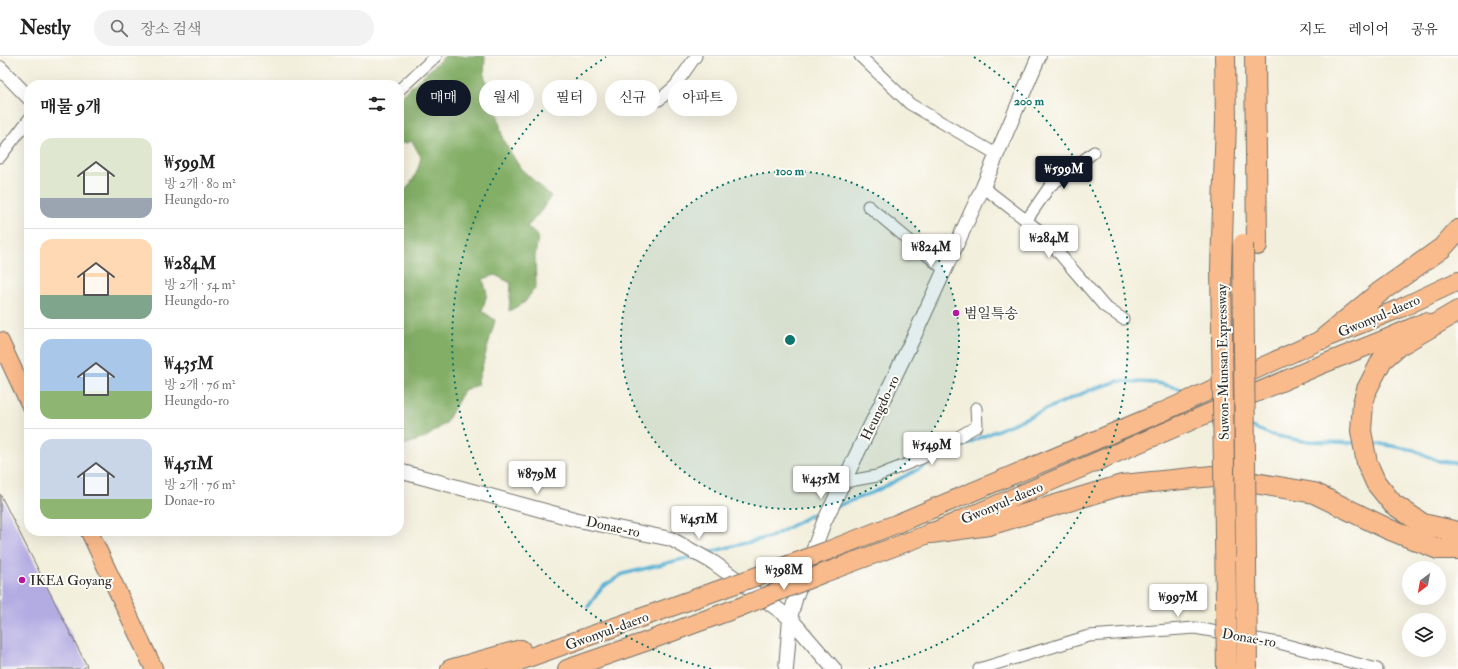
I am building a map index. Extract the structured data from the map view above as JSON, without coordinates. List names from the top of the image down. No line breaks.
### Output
{"streets":{"highway":["Gwonyul-daero","Suwon-Munsan Expressway"],"street":["Heungdo-ro","Donae-ro"]},"crossings":[["Heungdo-ro","Donae-ro"]],"places":["범일특송","IKEA Goyang"],"north":"bottom left","page":{"header":"Nestly","search":"장소 검색","nav":["지도","레이어","공유"],"chip":["매매","월세","필터","신규","아파트"],"heading":"매물 9개","list":[{"name":"₩599M","note":"방 2개 · 80 m² · Heungdo-ro"},{"name":"₩284M","note":"방 2개 · 54 m² · Heungdo-ro"},{"name":"₩435M","note":"방 2개 · 76 m² · Heungdo-ro"},{"name":"₩451M","note":"방 2개 · 76 m² · Donae-ro"}],"price":["₩599M","₩284M","₩824M","₩549M","₩879M","₩435M","₩451M","₩398M","₩997M"]},"rings":["200 m","100 m"]}
